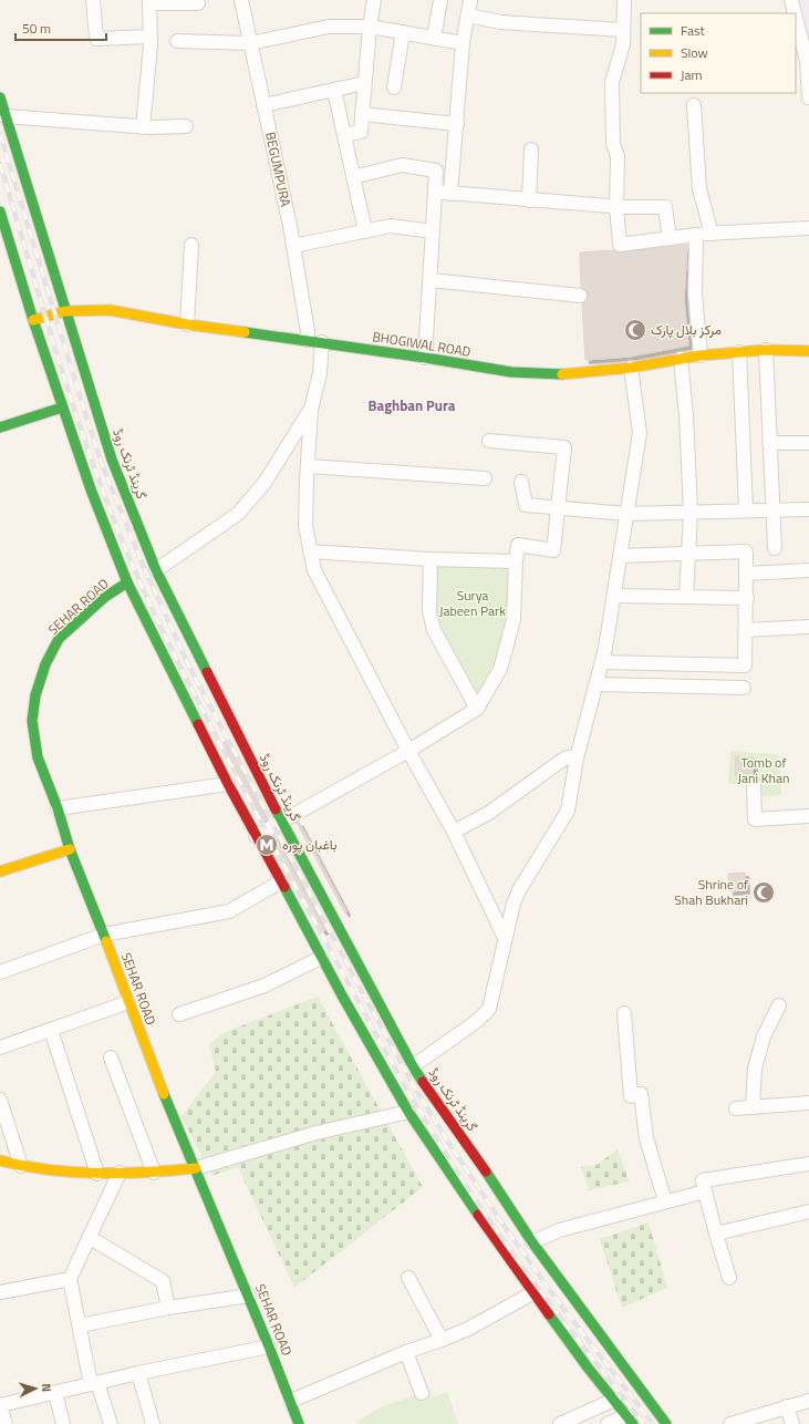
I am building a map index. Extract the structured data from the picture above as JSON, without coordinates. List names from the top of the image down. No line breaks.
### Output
{"streets":{"main road":["BHOGIWAL ROAD","گرینڈ ٹرنک روڈ","SEHAR ROAD"],"street":["BEGUMPURA"]},"crossings":[["BEGUMPURA","BHOGIWAL ROAD"],["BHOGIWAL ROAD","گرینڈ ٹرنک روڈ"]],"districts":["Baghban Pura"],"parks":["Surya Jabeen Park","Tomb of Jani Khan"],"places":{"mosque":["مرکز بلال پارک","Shrine of Shah Bukhari"],"metro station":["باغبان پورہ"]},"legend":["Fast","Slow","Jam"],"scale_bar":"50 m","north":"right"}
